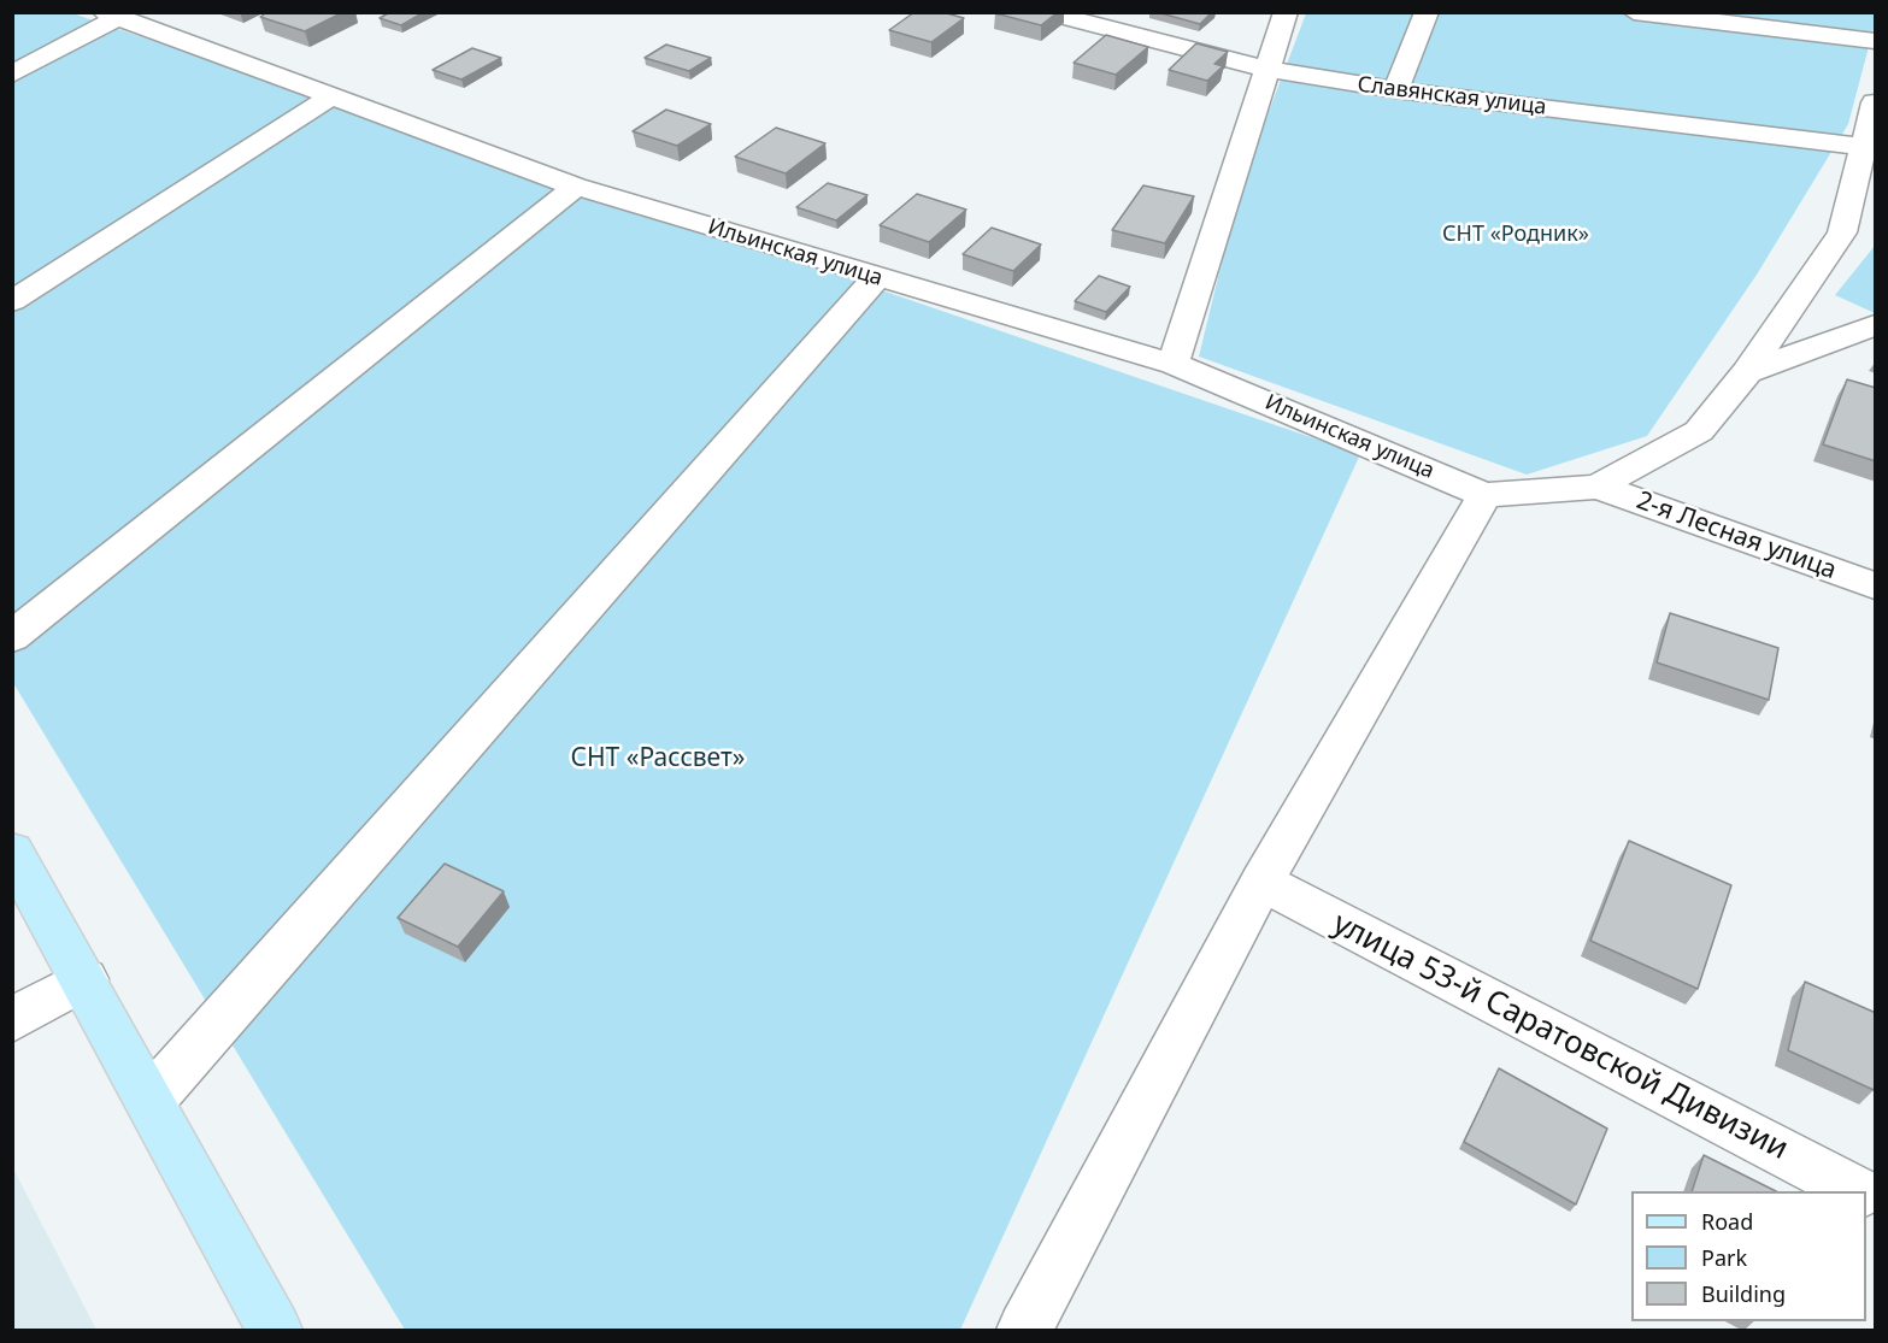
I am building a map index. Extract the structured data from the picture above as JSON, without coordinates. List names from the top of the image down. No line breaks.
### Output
{"streets":{"street":["Славянская улица","Ильинская улица","2-я Лесная улица","улица 53-й Саратовской Дивизии"]},"crossings":[["Славянская улица","2-я Лесная улица"],["Ильинская улица","2-я Лесная улица"]],"parks":["СНТ «Родник»","СНТ «Рассвет»"],"legend":["Road","Park","Building"]}
